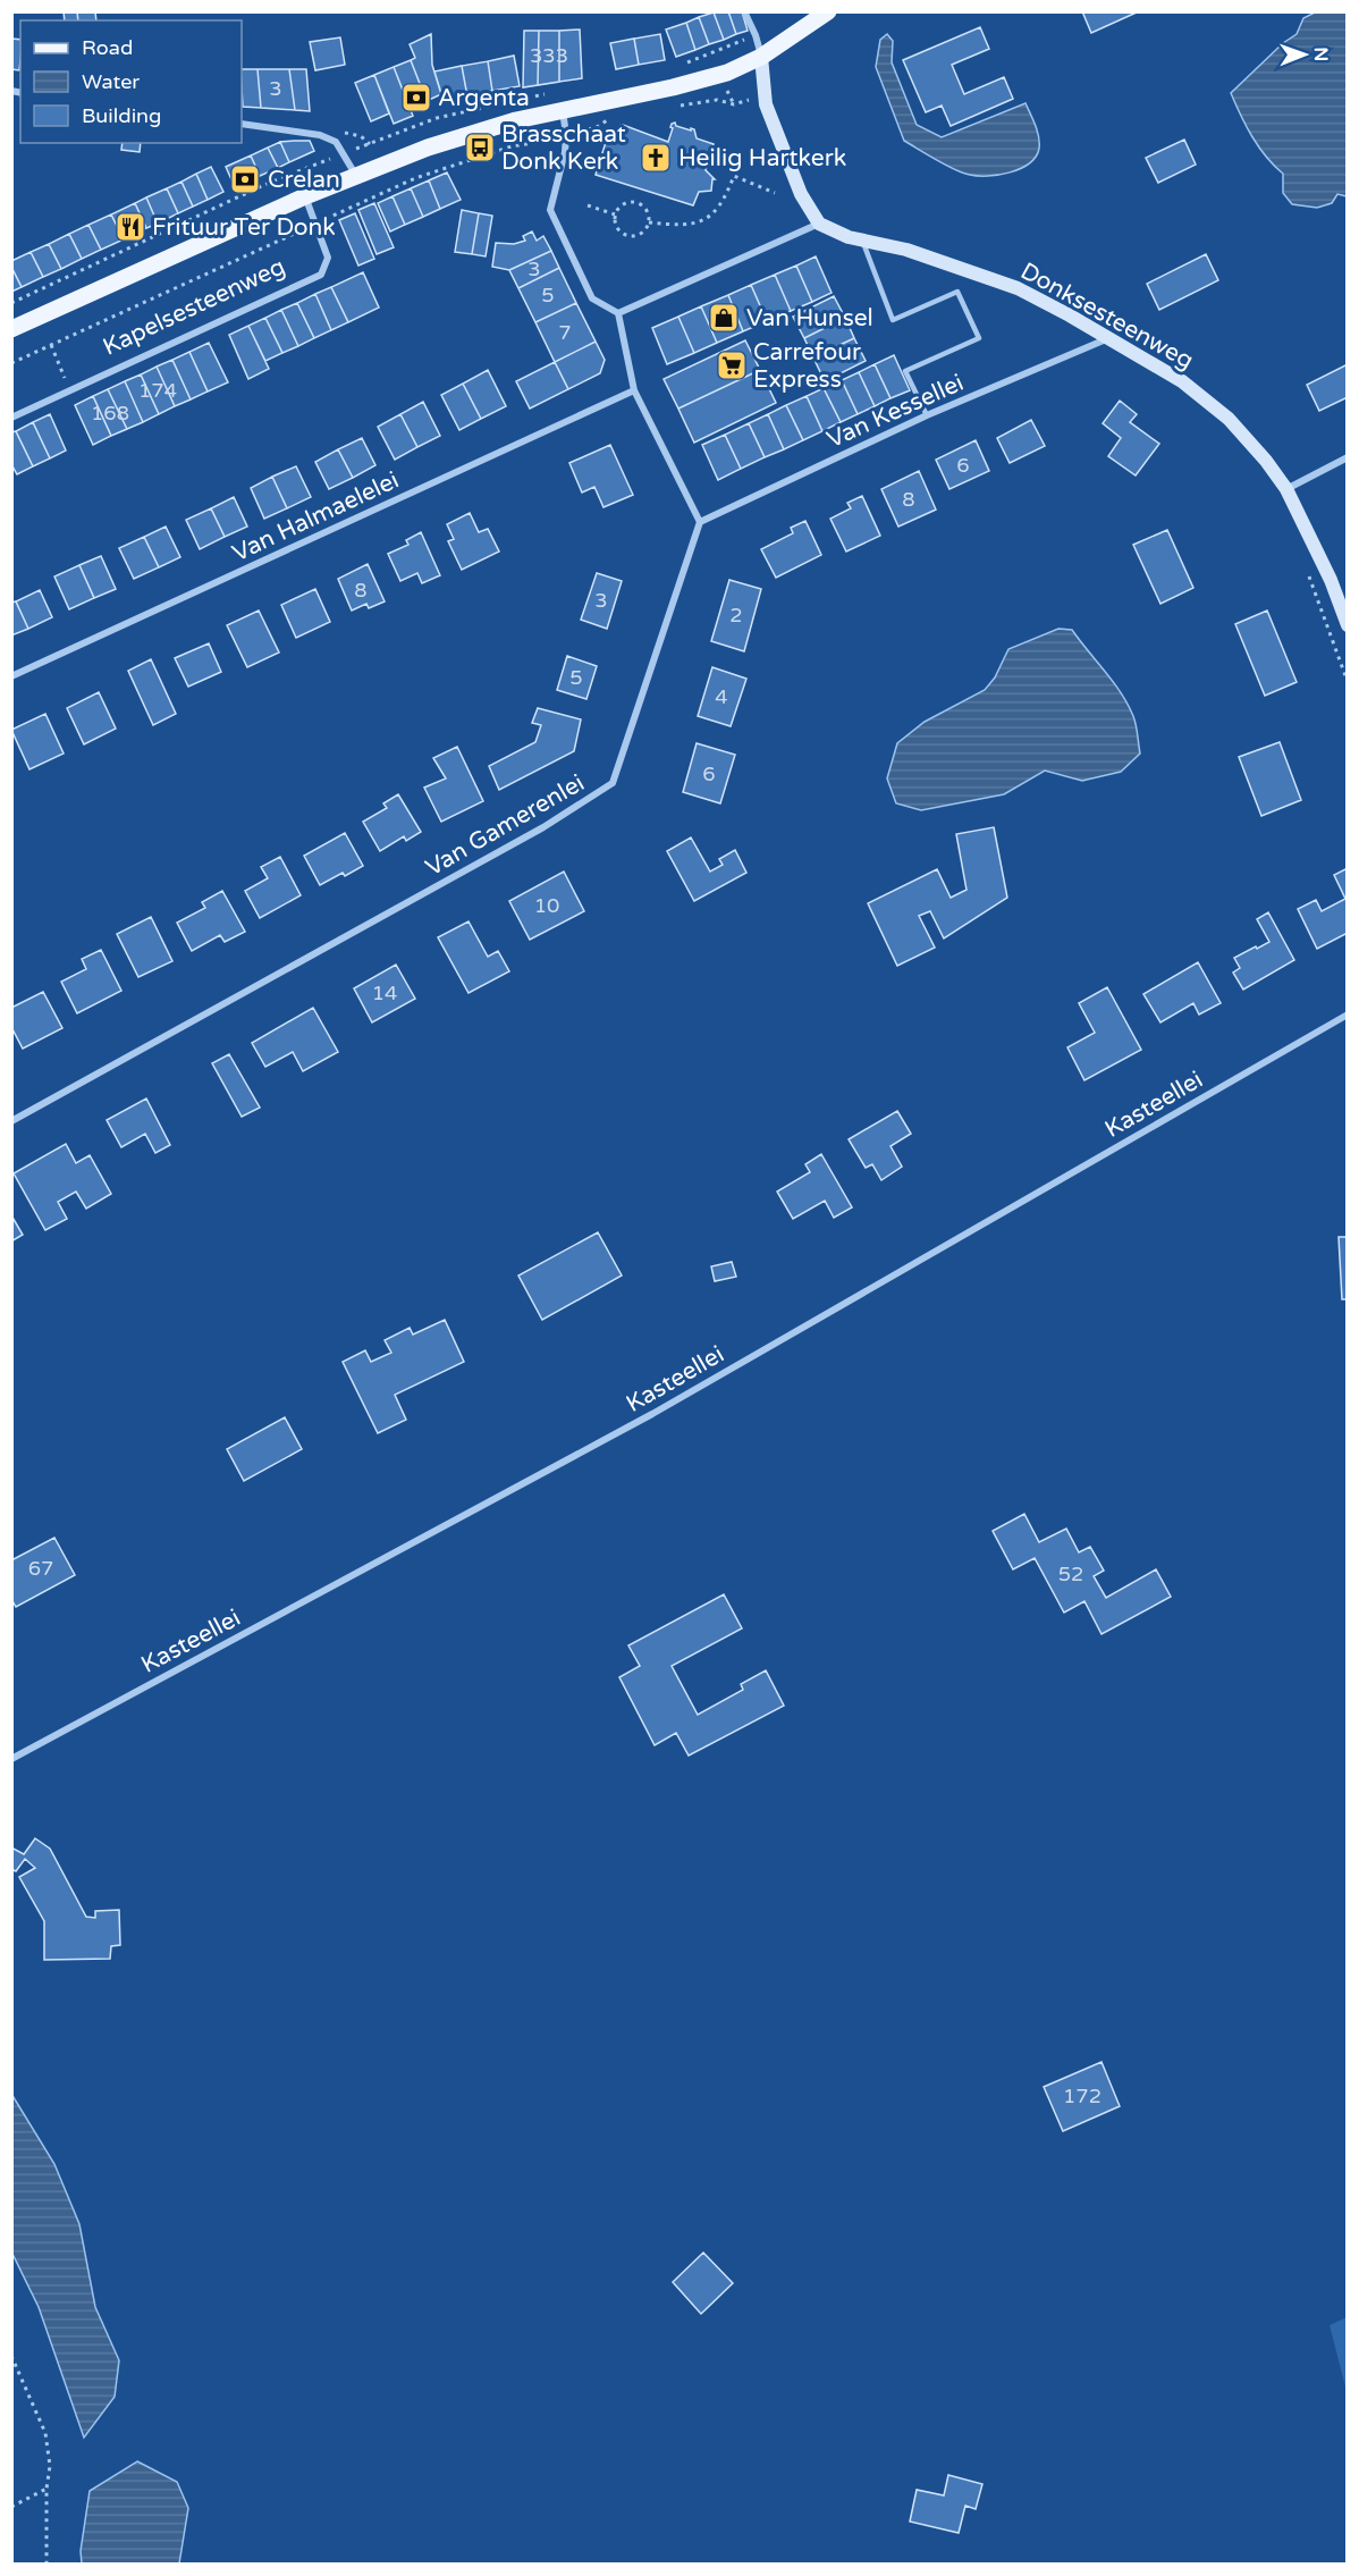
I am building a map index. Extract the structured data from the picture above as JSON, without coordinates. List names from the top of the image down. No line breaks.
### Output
{"streets":{"street":["Kapelsesteenweg","Donksesteenweg","Van Kessellei","Van Halmaelelei","Van Gamerenlei","Kasteellei"]},"crossings":[["Donksesteenweg","Van Kessellei"],["Van Kessellei","Van Gamerenlei"]],"places":{"bank":["Argenta","Crelan"],"bus stop":["Brasschaat Donk Kerk"],"church":["Heilig Hartkerk"],"restaurant":["Frituur Ter Donk"],"shop":["Van Hunsel"],"supermarket":["Carrefour Express"]},"house_numbers":["333","3","3","5","7","174","168","6","8","8","3","2","5","4","6","10","14","67","52","172"],"legend":["Road","Water","Building"],"north":"right"}
